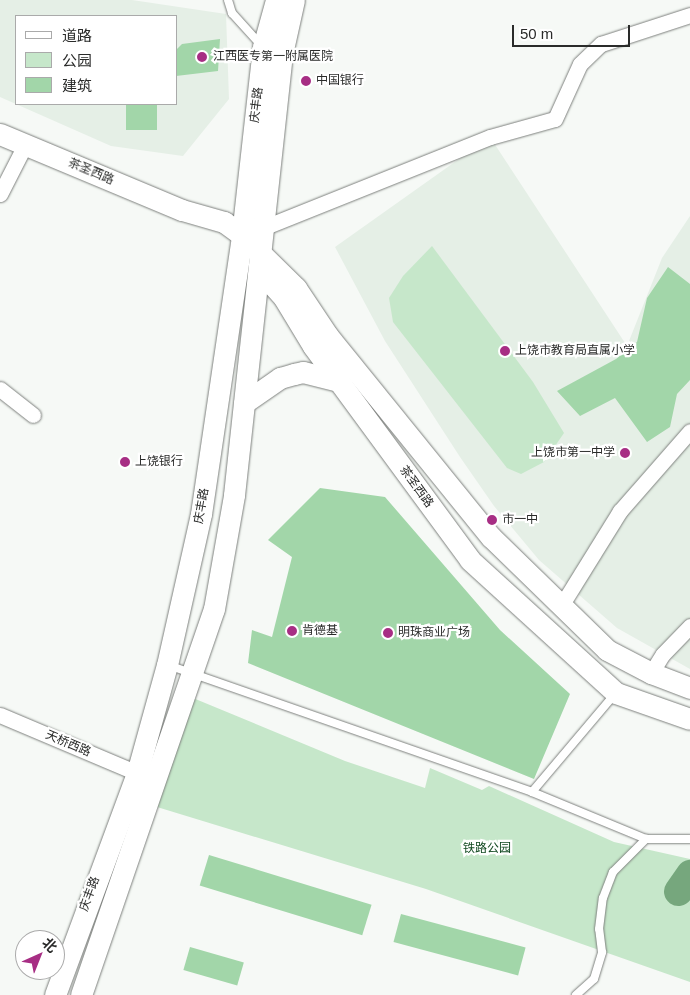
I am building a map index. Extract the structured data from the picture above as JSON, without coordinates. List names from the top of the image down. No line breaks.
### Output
{"streets":{"main road":["庆丰路","茶圣西路"],"street":["天桥西路"]},"crossings":[["庆丰路","茶圣西路"],["庆丰路","天桥西路"]],"parks":["铁路公园"],"places":["江西医专第一附属医院","中国银行","上饶市教育局直属小学","上饶市第一中学","上饶银行","市一中","肯德基","明珠商业广场"],"legend":["道路","公园","建筑"],"scale_bar":"50 m","north":"top right"}
